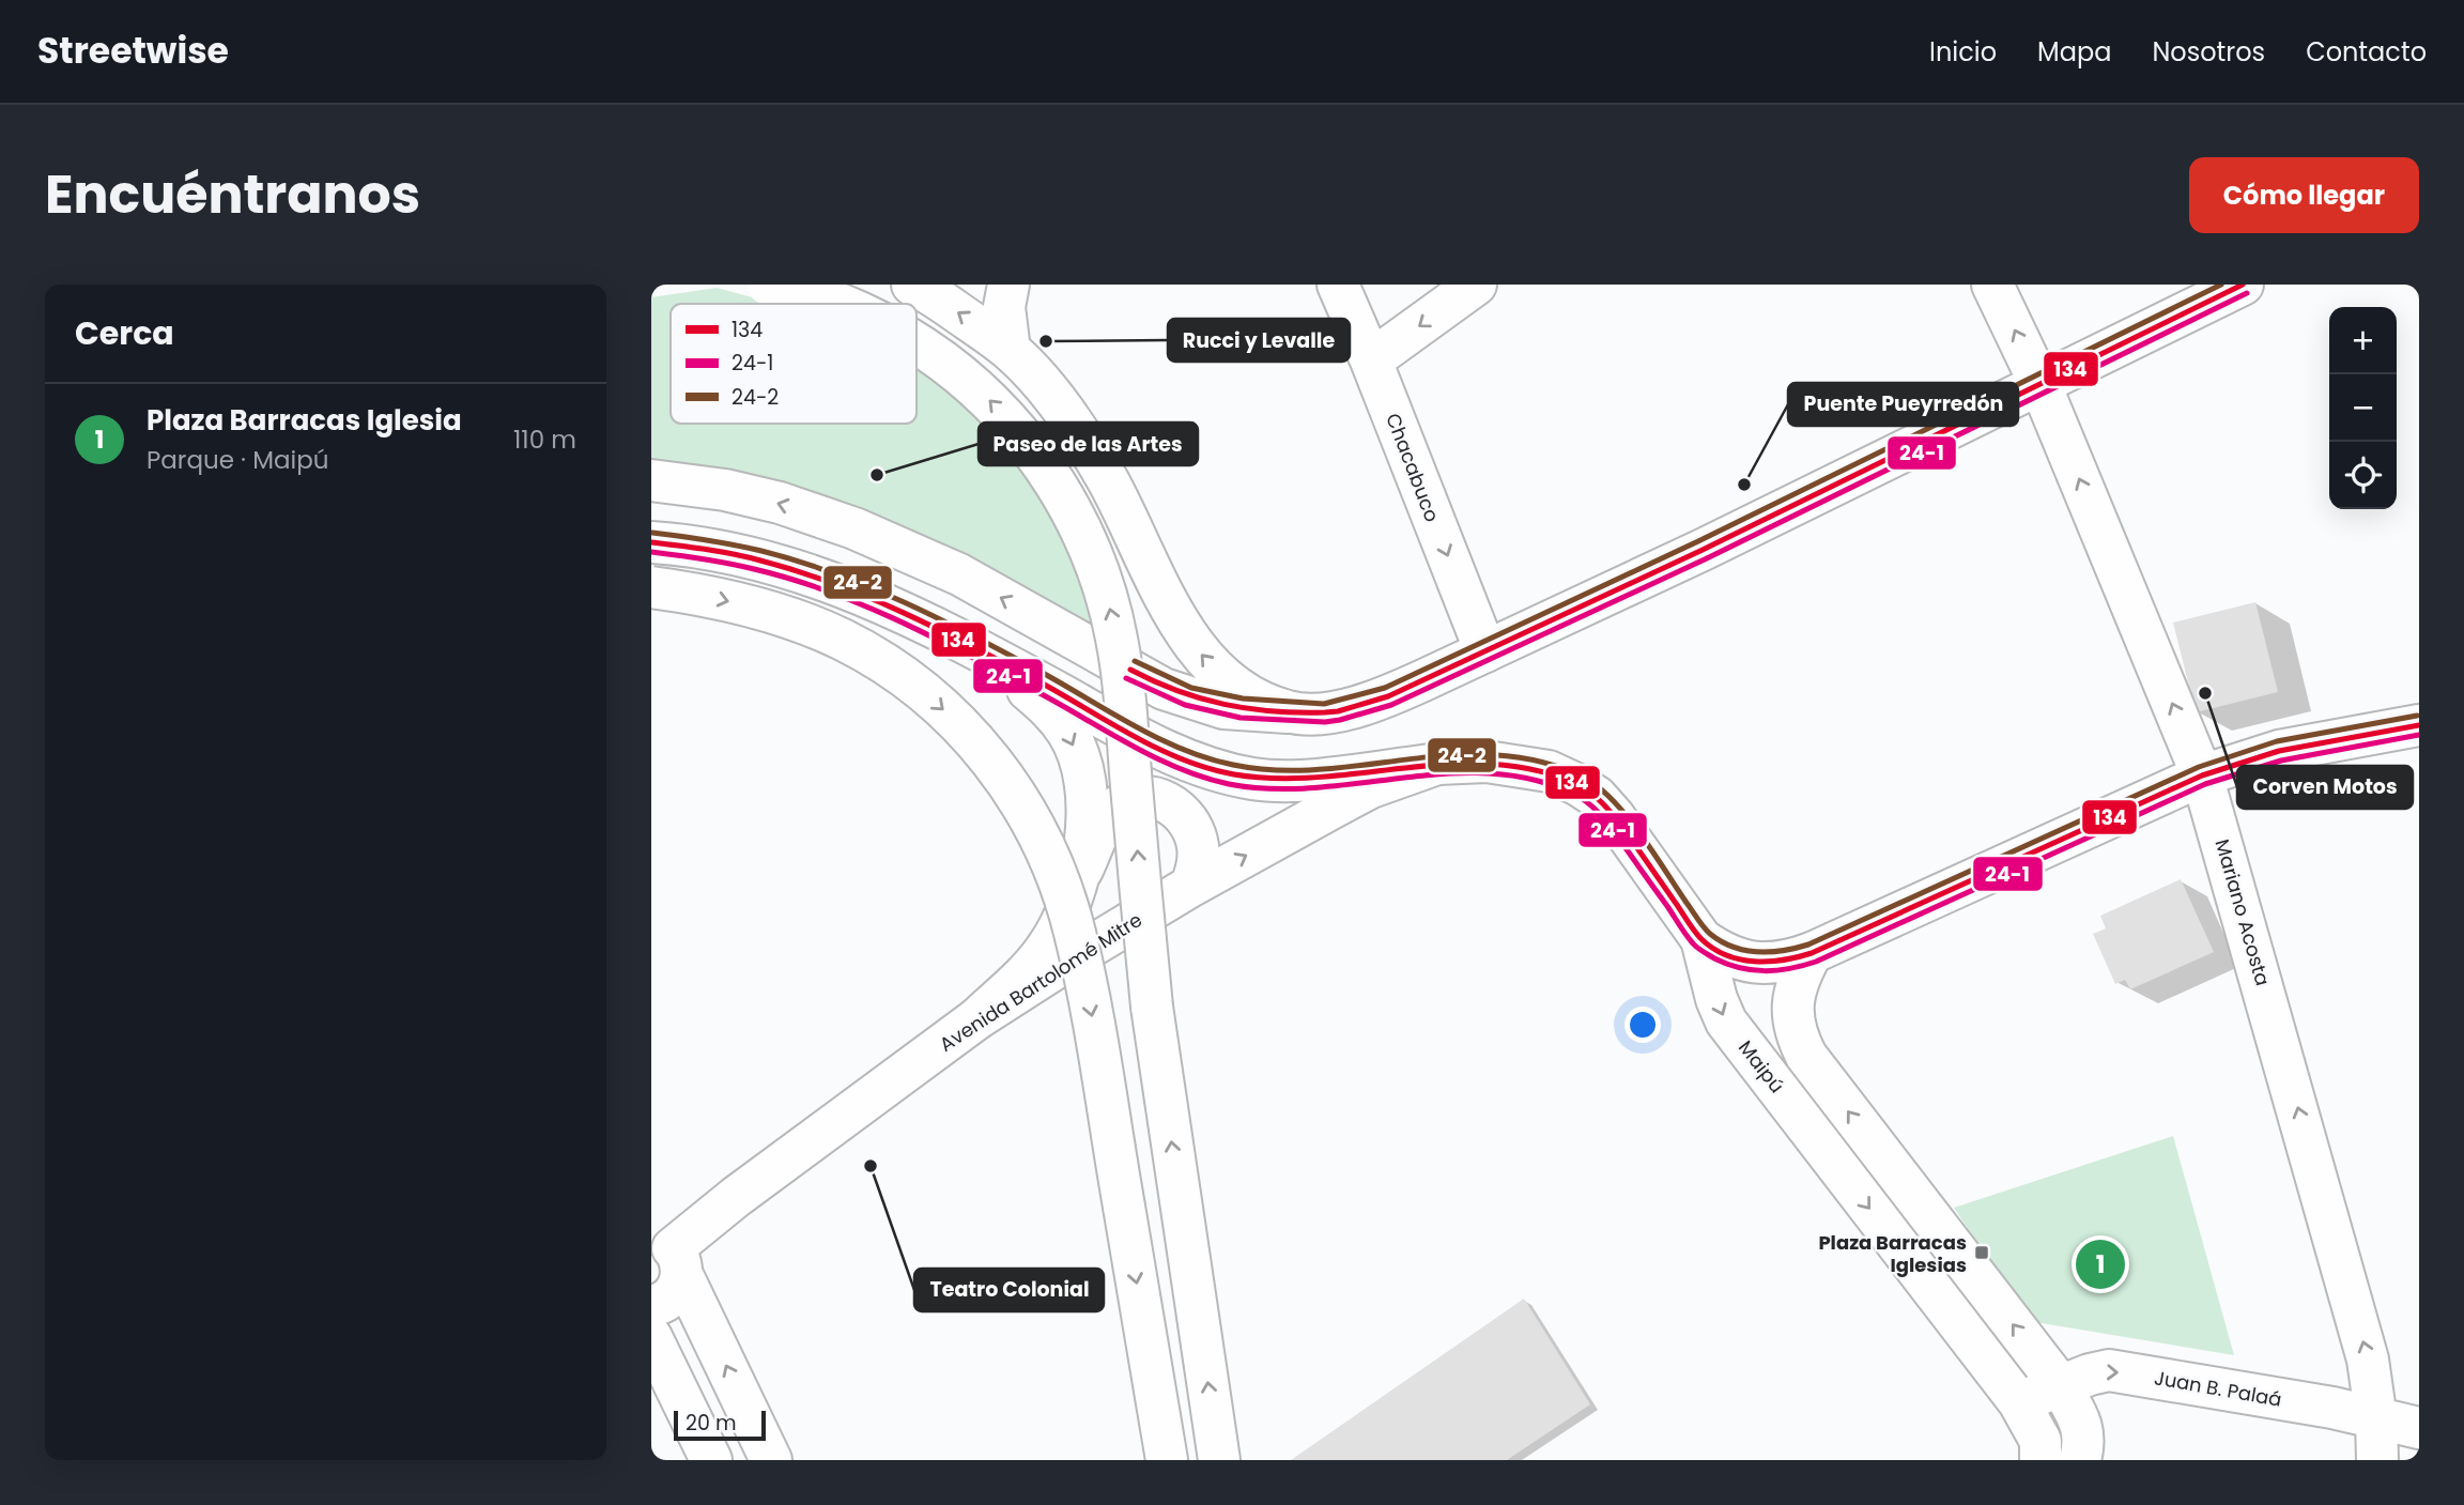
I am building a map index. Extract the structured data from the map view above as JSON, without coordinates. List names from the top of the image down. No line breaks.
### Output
{"streets":{"main road":["Chacabuco","Mariano Acosta","Avenida Bartolomé Mitre","Maipú","Juan B. Palaá"]},"crossings":[["Mariano Acosta","Juan B. Palaá"],["Avenida Bartolomé Mitre","Maipú"],["Maipú","Juan B. Palaá"]],"one_way":["Mariano Acosta","Juan B. Palaá"],"places":{"other":["Rucci y Levalle","Paseo de las Artes","Puente Pueyrredón","Corven Motos","Teatro Colonial"],"transit":["Plaza Barracas Iglesias"]},"lines":["transit line 134","transit line 24-2","transit line 24-1"],"legend":["134","24-1","24-2"],"scale_bar":"20 m","page":{"header":"Streetwise","nav":["Inicio","Mapa","Nosotros","Contacto"],"title":"Encuéntranos","buttons":"Cómo llegar","heading":"Cerca","map_buttons":["+","−"],"list":[{"mark":"1","name":"Plaza Barracas Iglesia","note":"Parque · Maipú","value":"110 m"}],"pins":"1","scale":"20 m"}}
